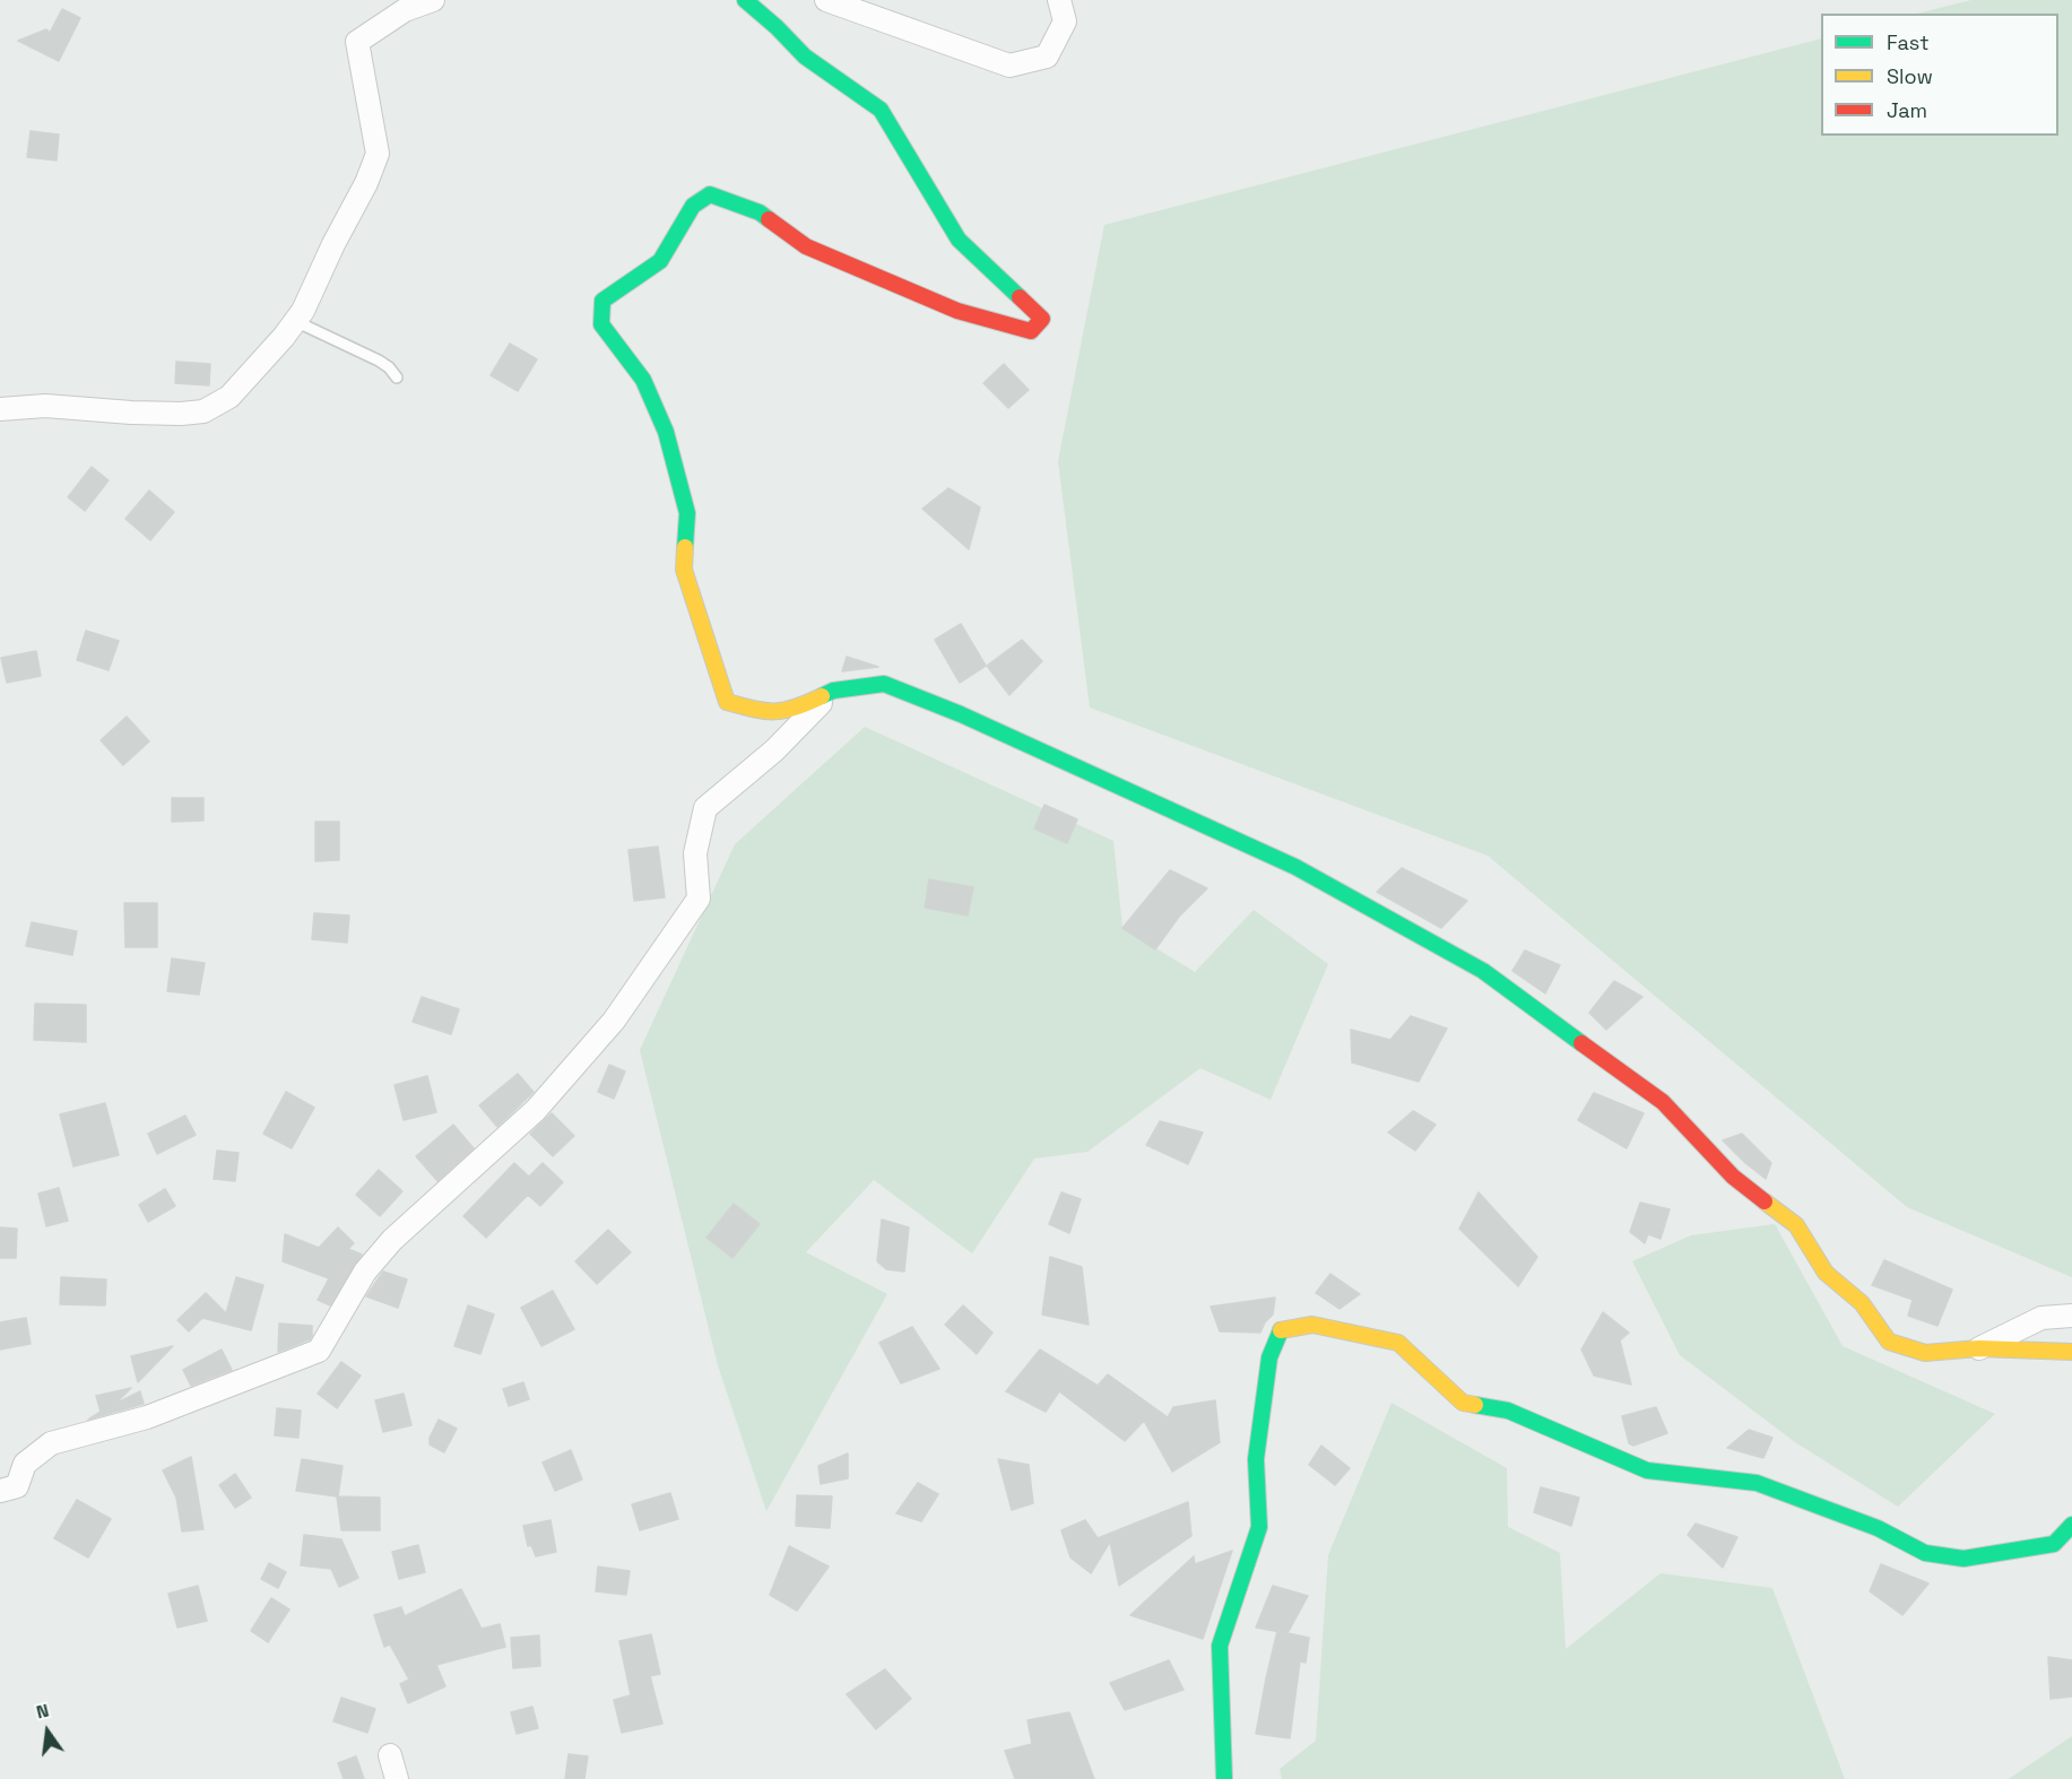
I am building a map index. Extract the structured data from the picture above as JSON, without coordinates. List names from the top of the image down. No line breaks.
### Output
{"legend":["Fast","Slow","Jam"],"north":"top"}
